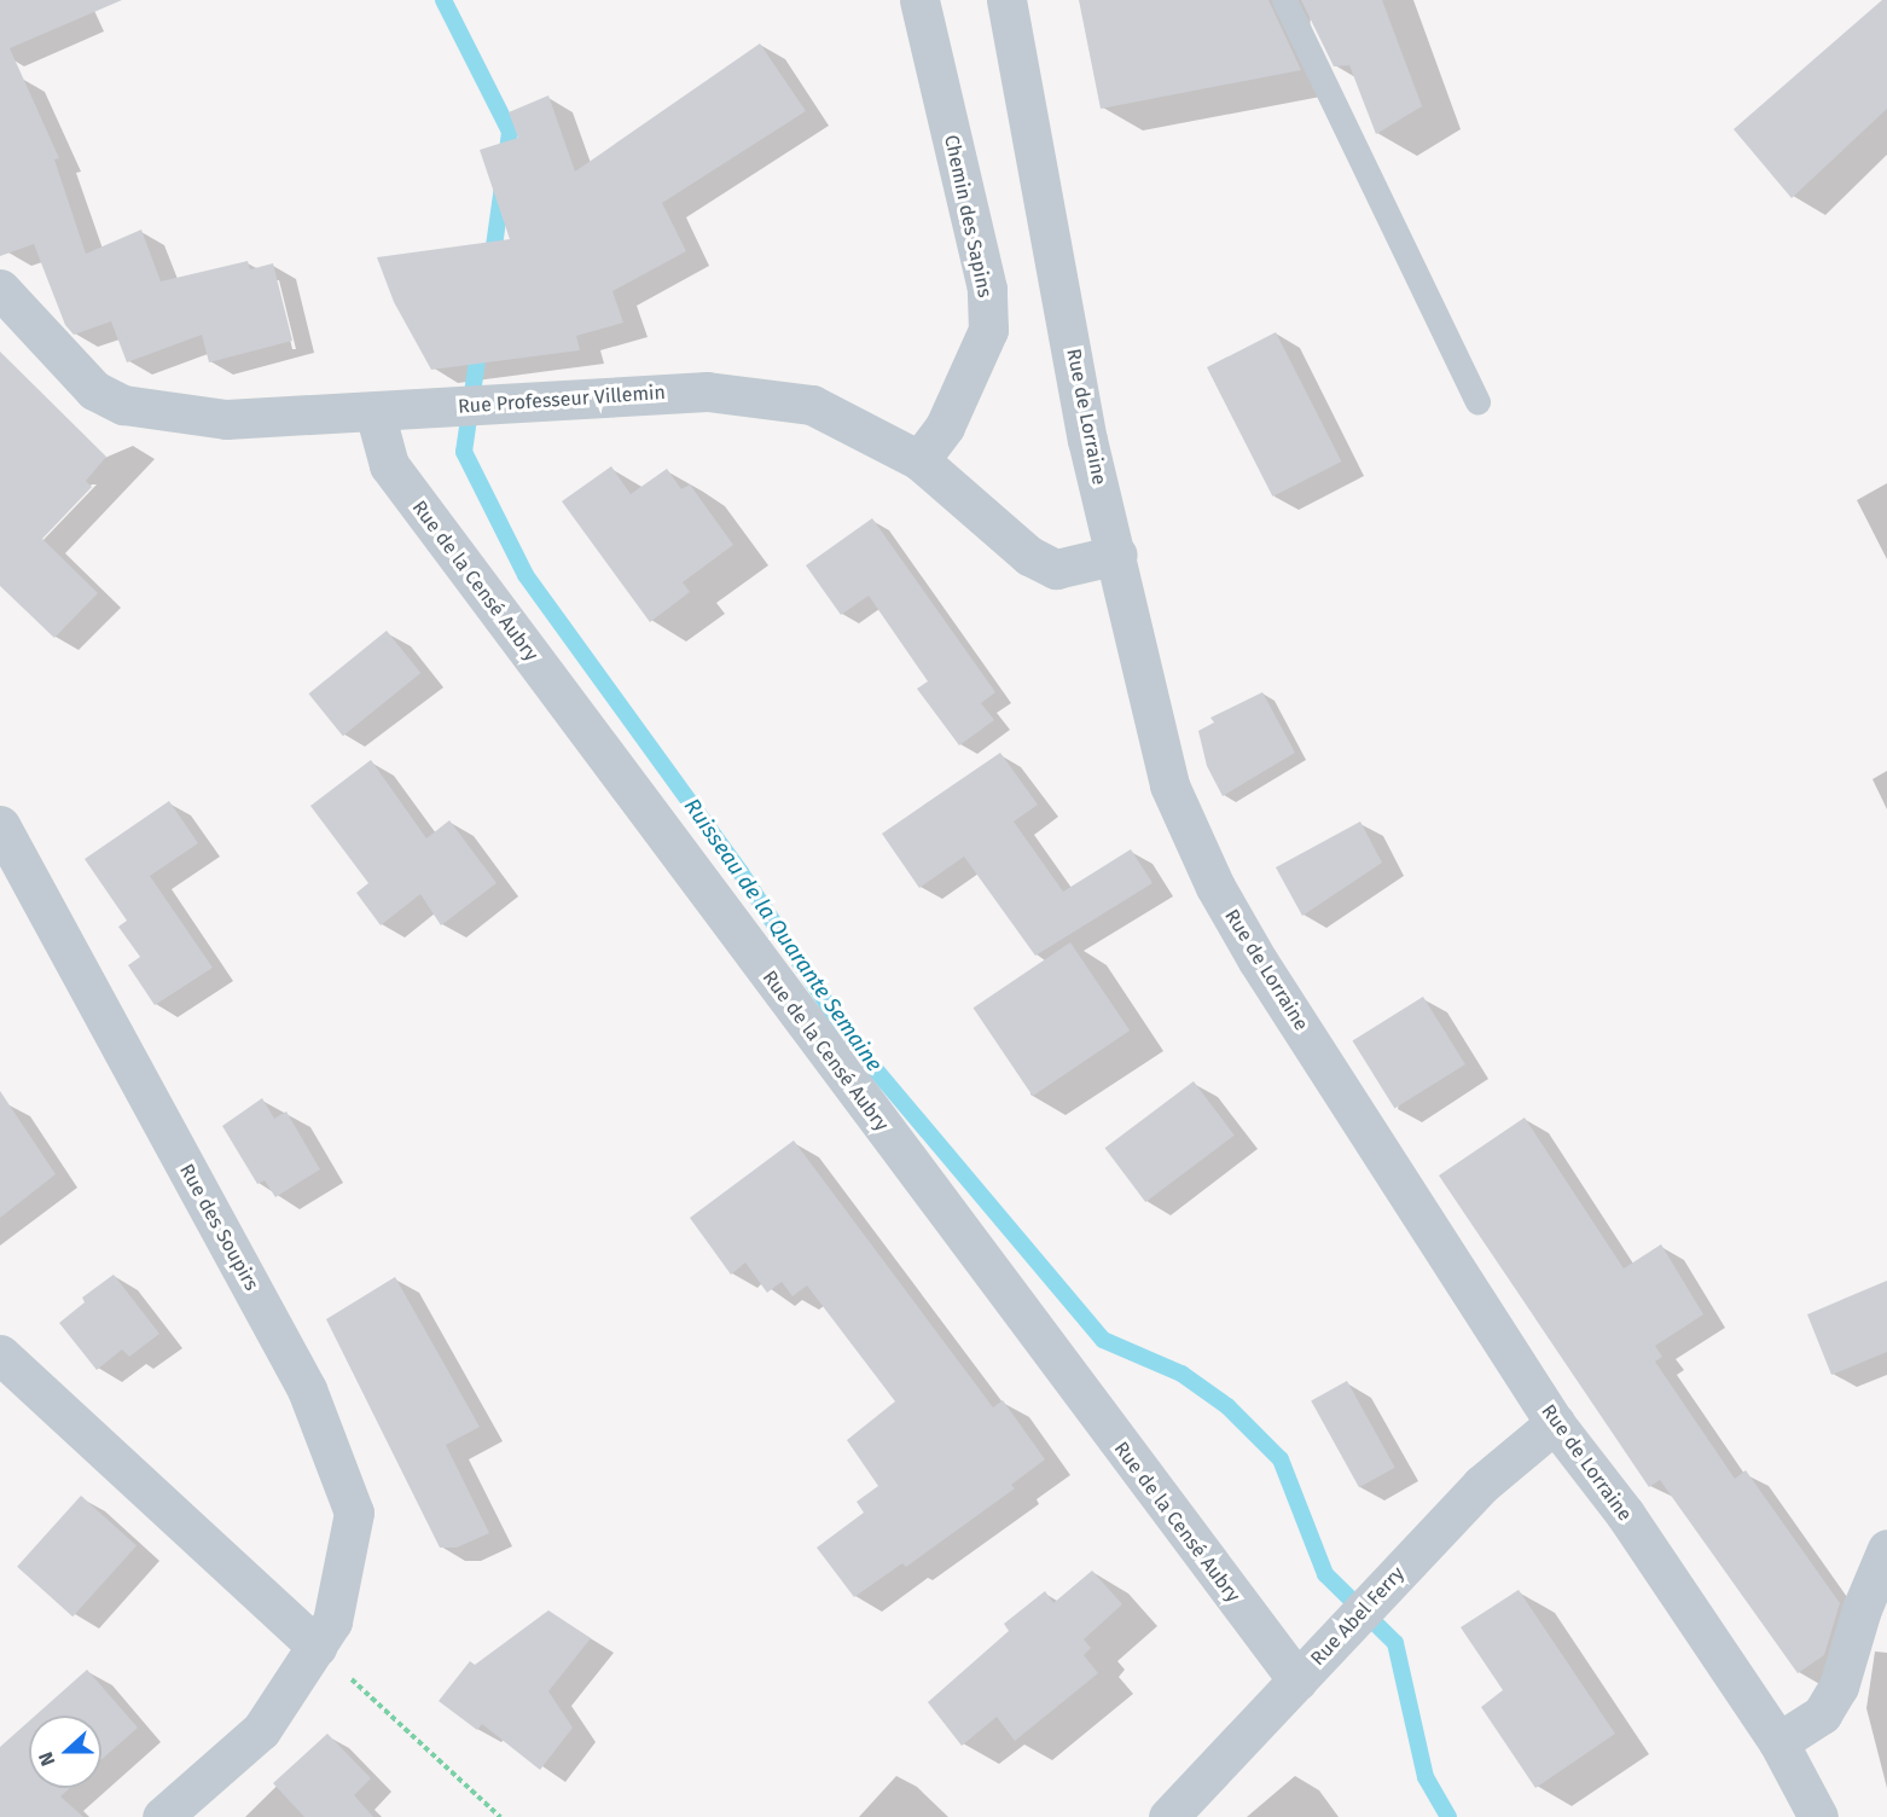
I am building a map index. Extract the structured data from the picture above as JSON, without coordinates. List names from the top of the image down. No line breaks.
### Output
{"streets":{"street":["Chemin des Sapins","Rue Professeur Villemin","Rue de Lorraine","Rue de la Censé Aubry","Rue des Soupirs","Rue Abel Ferry"]},"crossings":[["Chemin des Sapins","Rue Professeur Villemin"],["Rue Professeur Villemin","Rue de Lorraine"],["Rue Professeur Villemin","Rue de la Censé Aubry"],["Rue de Lorraine","Rue Abel Ferry"],["Rue de la Censé Aubry","Rue Abel Ferry"]],"water":["Ruisseau de la Quarante Semaine"],"north":"left"}
